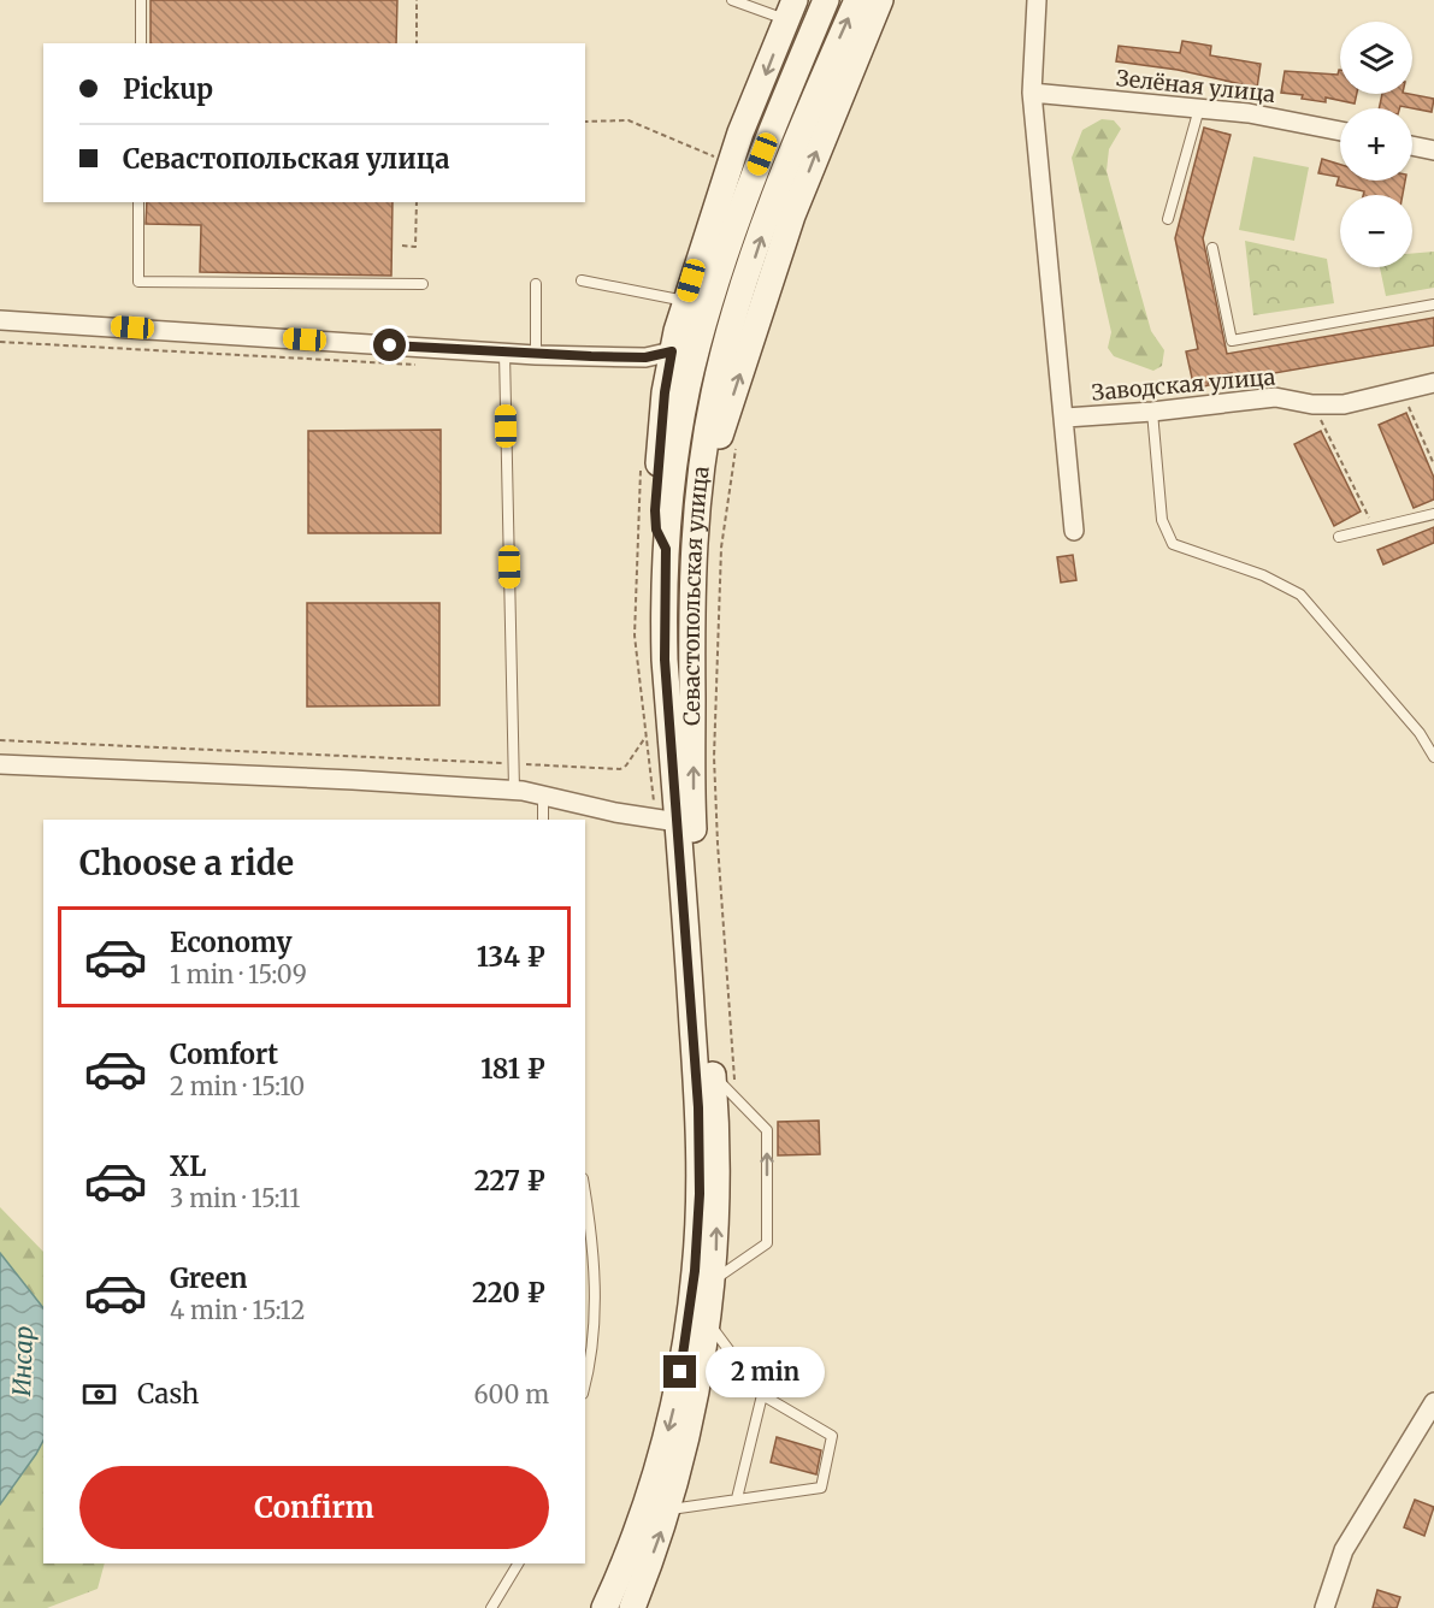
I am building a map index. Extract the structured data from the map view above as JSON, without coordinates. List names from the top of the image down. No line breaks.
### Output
{"streets":{"main road":["Севастопольская улица"],"street":["Зелёная улица","Заводская улица"]},"water":["Инсар"],"page":{"map_buttons":["+","−"],"banner":["Pickup","Севастопольская улица"],"heading":"Choose a ride","list":[{"name":"Economy","note":"1 min · 15:09","value":"134 ₽"},{"name":"Comfort","note":"2 min · 15:10","value":"181 ₽"},{"name":"XL","note":"3 min · 15:11","value":"227 ₽"},{"name":"Green","note":"4 min · 15:12","value":"220 ₽"}],"bubble":"2 min","pay":["Cash","600 m"],"buttons":"Confirm"}}
